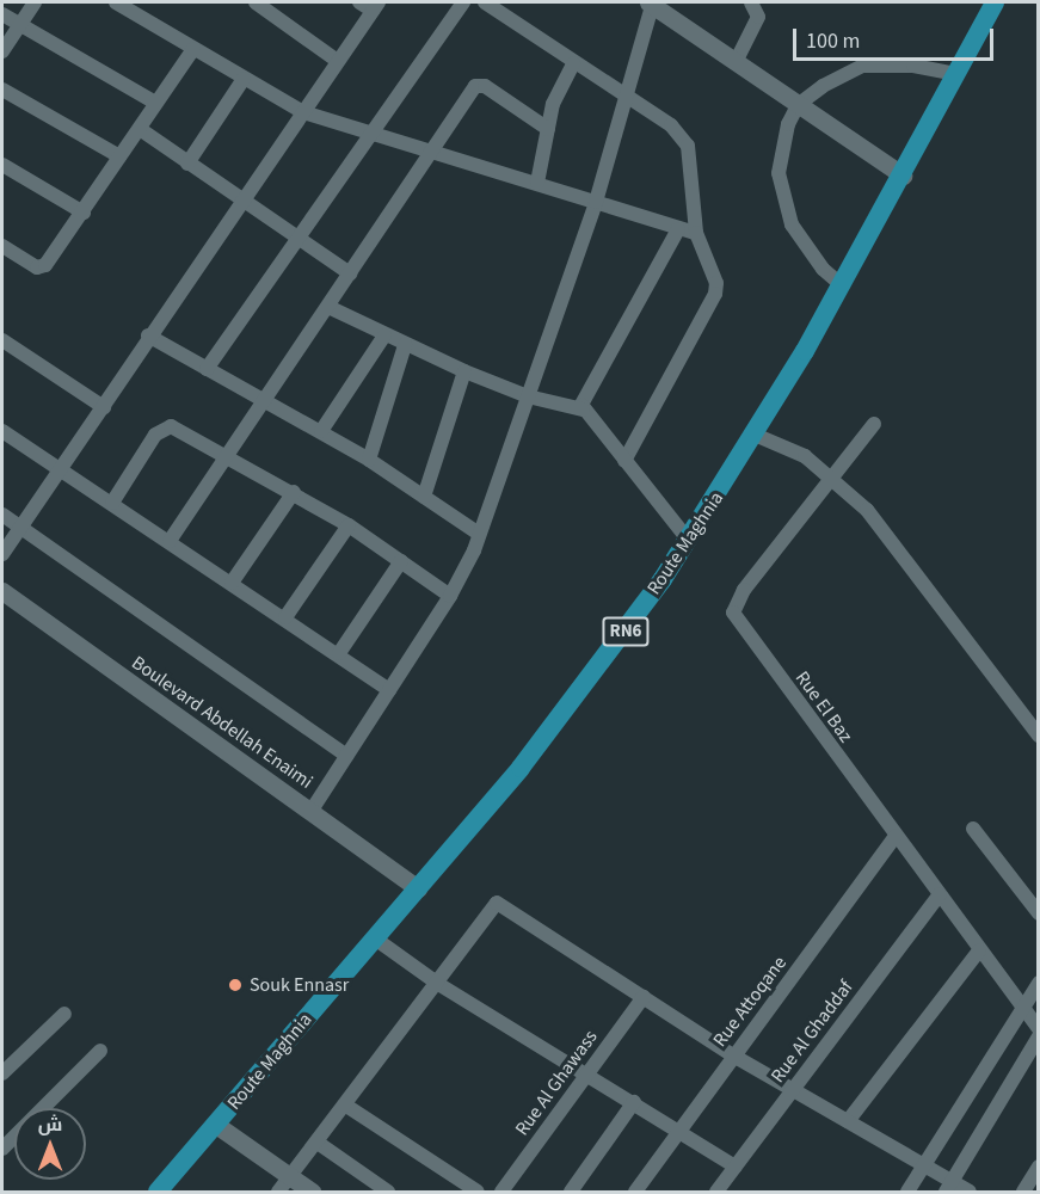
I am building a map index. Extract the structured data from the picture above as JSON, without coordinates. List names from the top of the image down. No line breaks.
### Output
{"streets":{"main road":["Route Maghnia","RN6"],"street":["Rue El Baz","Boulevard Abdellah Enaimi","Rue Attoqane","Rue Al Ghaddaf","Rue Al Ghawass"]},"crossings":[["Route Maghnia","Boulevard Abdellah Enaimi"],["Rue El Baz","Rue Attoqane"],["Rue El Baz","Rue Al Ghaddaf"]],"places":["Souk Ennasr"],"scale_bar":"100 m","north":"top"}
